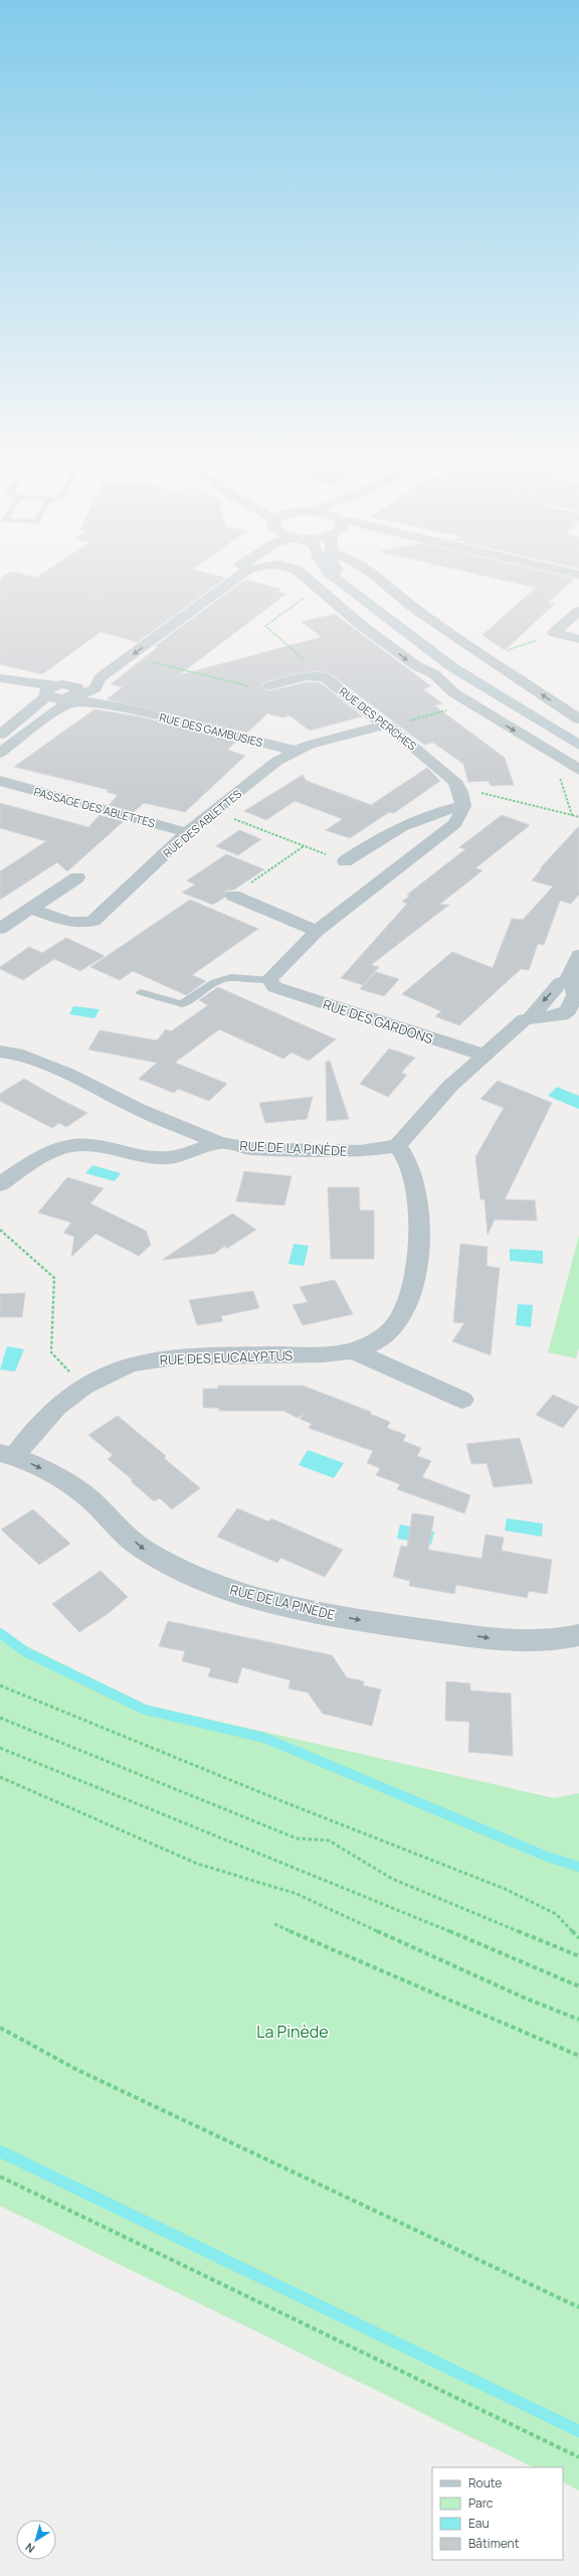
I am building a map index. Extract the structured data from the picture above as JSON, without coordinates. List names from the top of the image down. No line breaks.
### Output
{"streets":{"street":["RUE DES PERCHES","RUE DES GAMBUSIES","PASSAGE DES ABLETTES","RUE DES ABLETTES","RUE DES GARDONS","RUE DE LA PINÈDE","RUE DES EUCALYPTUS"]},"crossings":[["RUE DES PERCHES","RUE DES ABLETTES"],["RUE DES GAMBUSIES","RUE DES ABLETTES"],["PASSAGE DES ABLETTES","RUE DES ABLETTES"],["RUE DE LA PINÈDE","RUE DES EUCALYPTUS"]],"one_way":["RUE DE LA PINÈDE"],"parks":["La Pinède"],"legend":["Route","Parc","Eau","Bâtiment"],"north":"bottom left"}
